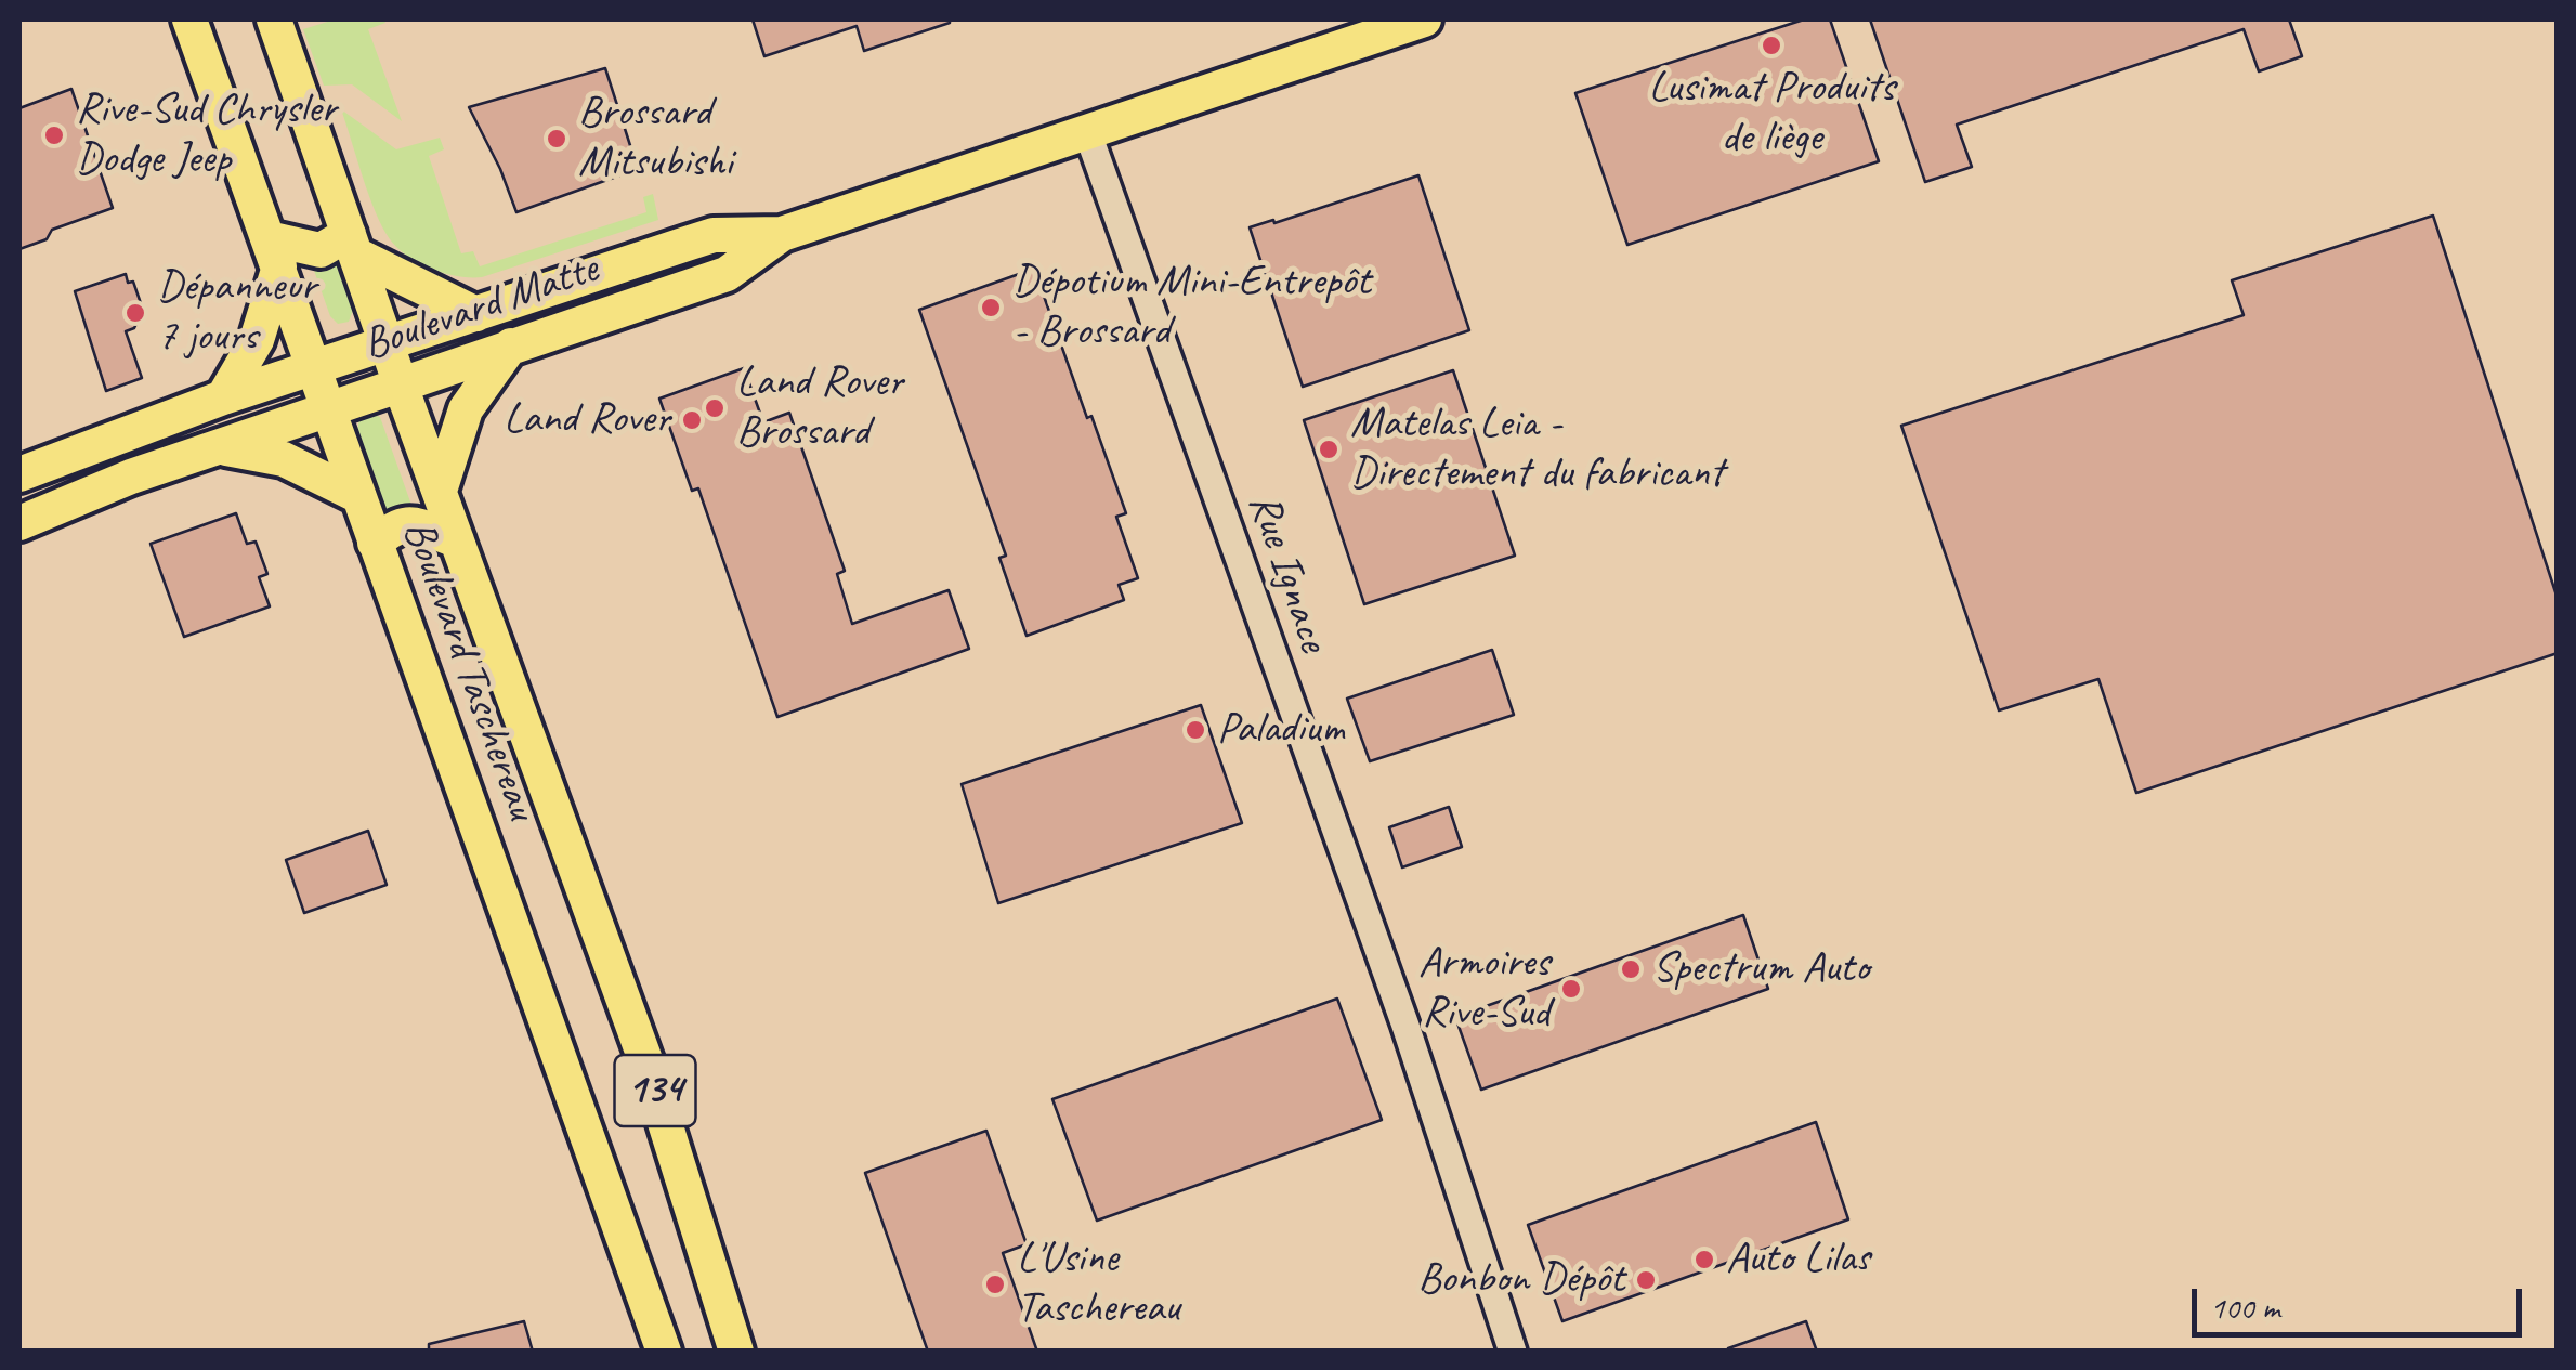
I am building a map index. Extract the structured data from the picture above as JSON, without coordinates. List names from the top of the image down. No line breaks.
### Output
{"streets":{"main road":["Boulevard Matte","Boulevard Taschereau","134"],"street":["Rue Ignace"]},"crossings":[["Boulevard Matte","Rue Ignace"],["Boulevard Matte","Boulevard Taschereau"]],"places":["Lusimat Produits de liège","Rive-Sud Chrysler Dodge Jeep","Brossard Mitsubishi","Dépotium Mini-Entrepôt - Brossard","Dépanneur 7 jours","Land Rover Brossard","Land Rover","Matelas Leia - Directement du fabricant","Paladium","Spectrum Auto","Armoires Rive-Sud","Auto Lilas","Bonbon Dépôt","L'Usine Taschereau"],"scale_bar":"100 m"}
